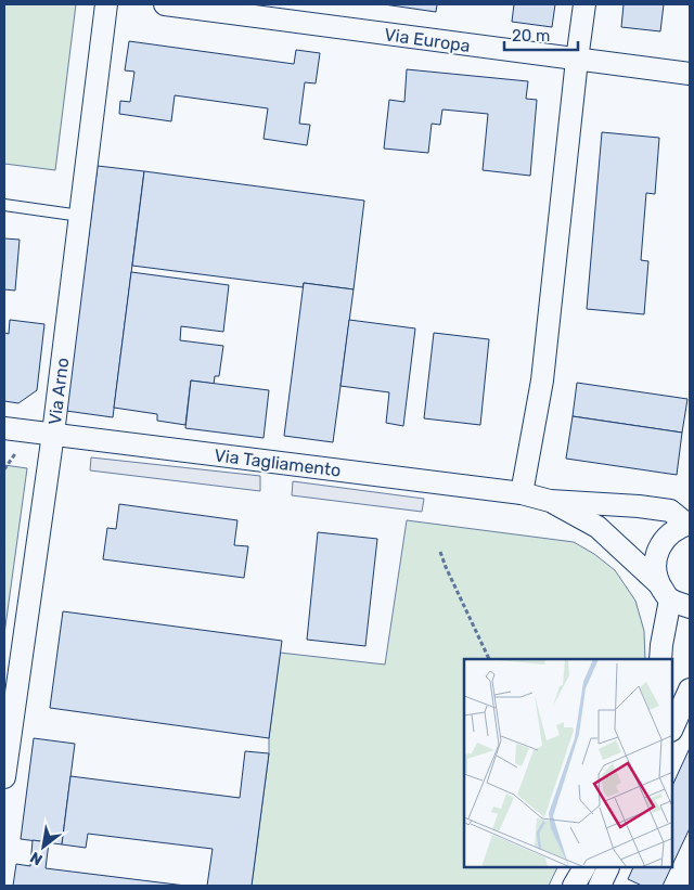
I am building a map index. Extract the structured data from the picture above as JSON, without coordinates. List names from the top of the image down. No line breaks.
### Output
{"streets":{"street":["Via Europa","Via Arno","Via Tagliamento"]},"crossings":[["Via Arno","Via Tagliamento"]],"scale_bar":"20 m","north":"bottom left"}
